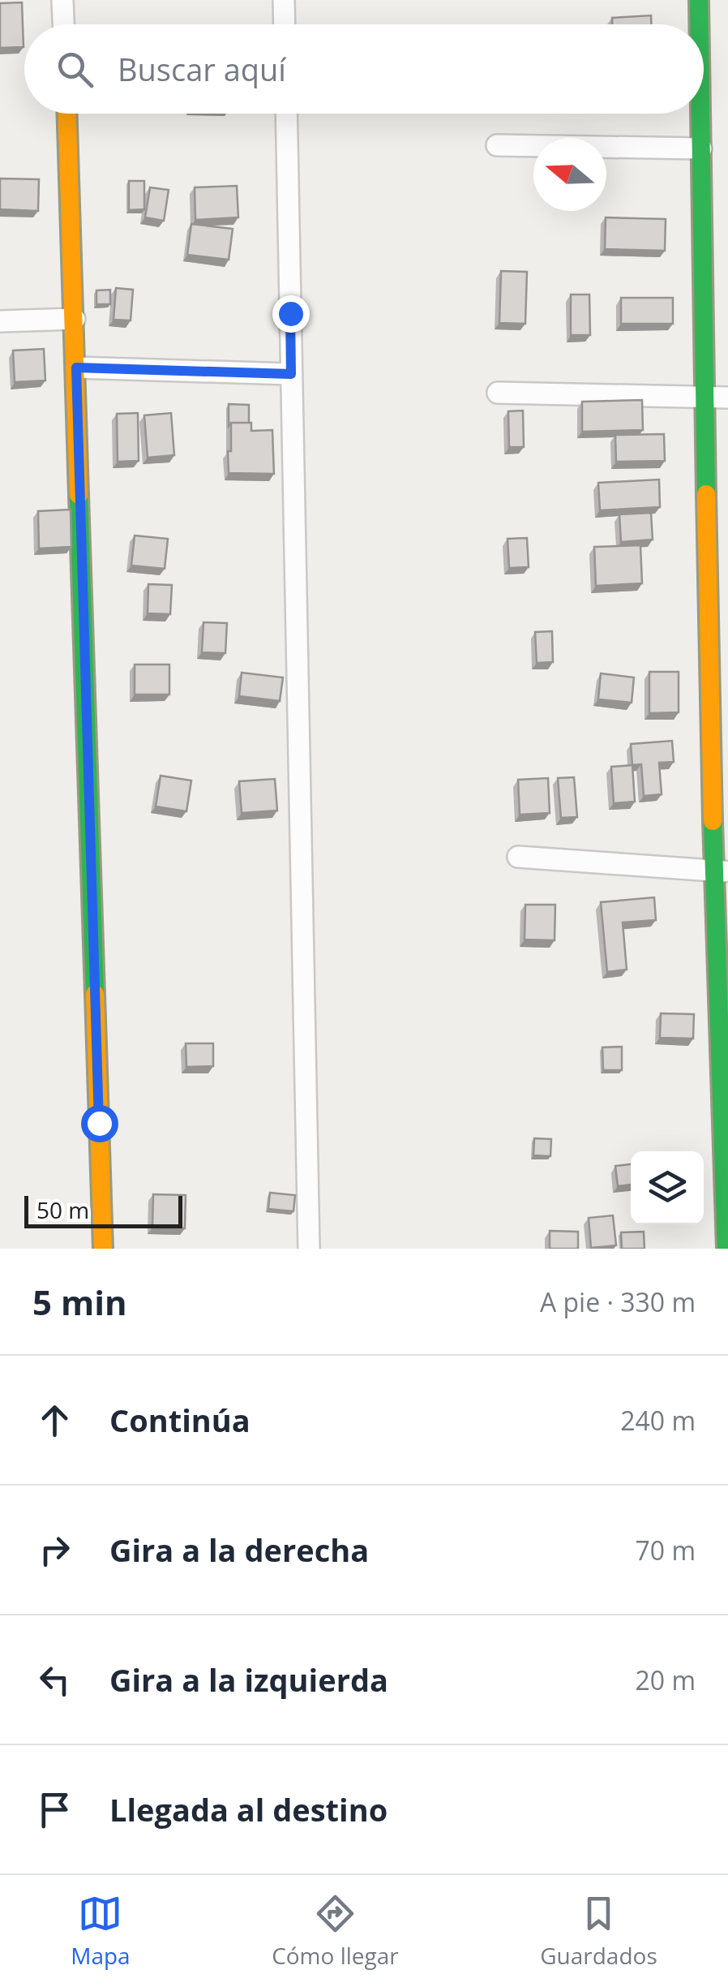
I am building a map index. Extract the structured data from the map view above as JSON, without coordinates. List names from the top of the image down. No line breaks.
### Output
{"scale_bar":"50 m","north":"left","page":{"search":"Buscar aquí","scale":"50 m","heading":["5 min","A pie · 330 m"],"list":[["Continúa","240 m"],["Gira a la derecha","70 m"],["Gira a la izquierda","20 m"],"Llegada al destino"],"nav":["Mapa","Cómo llegar","Guardados"]}}
